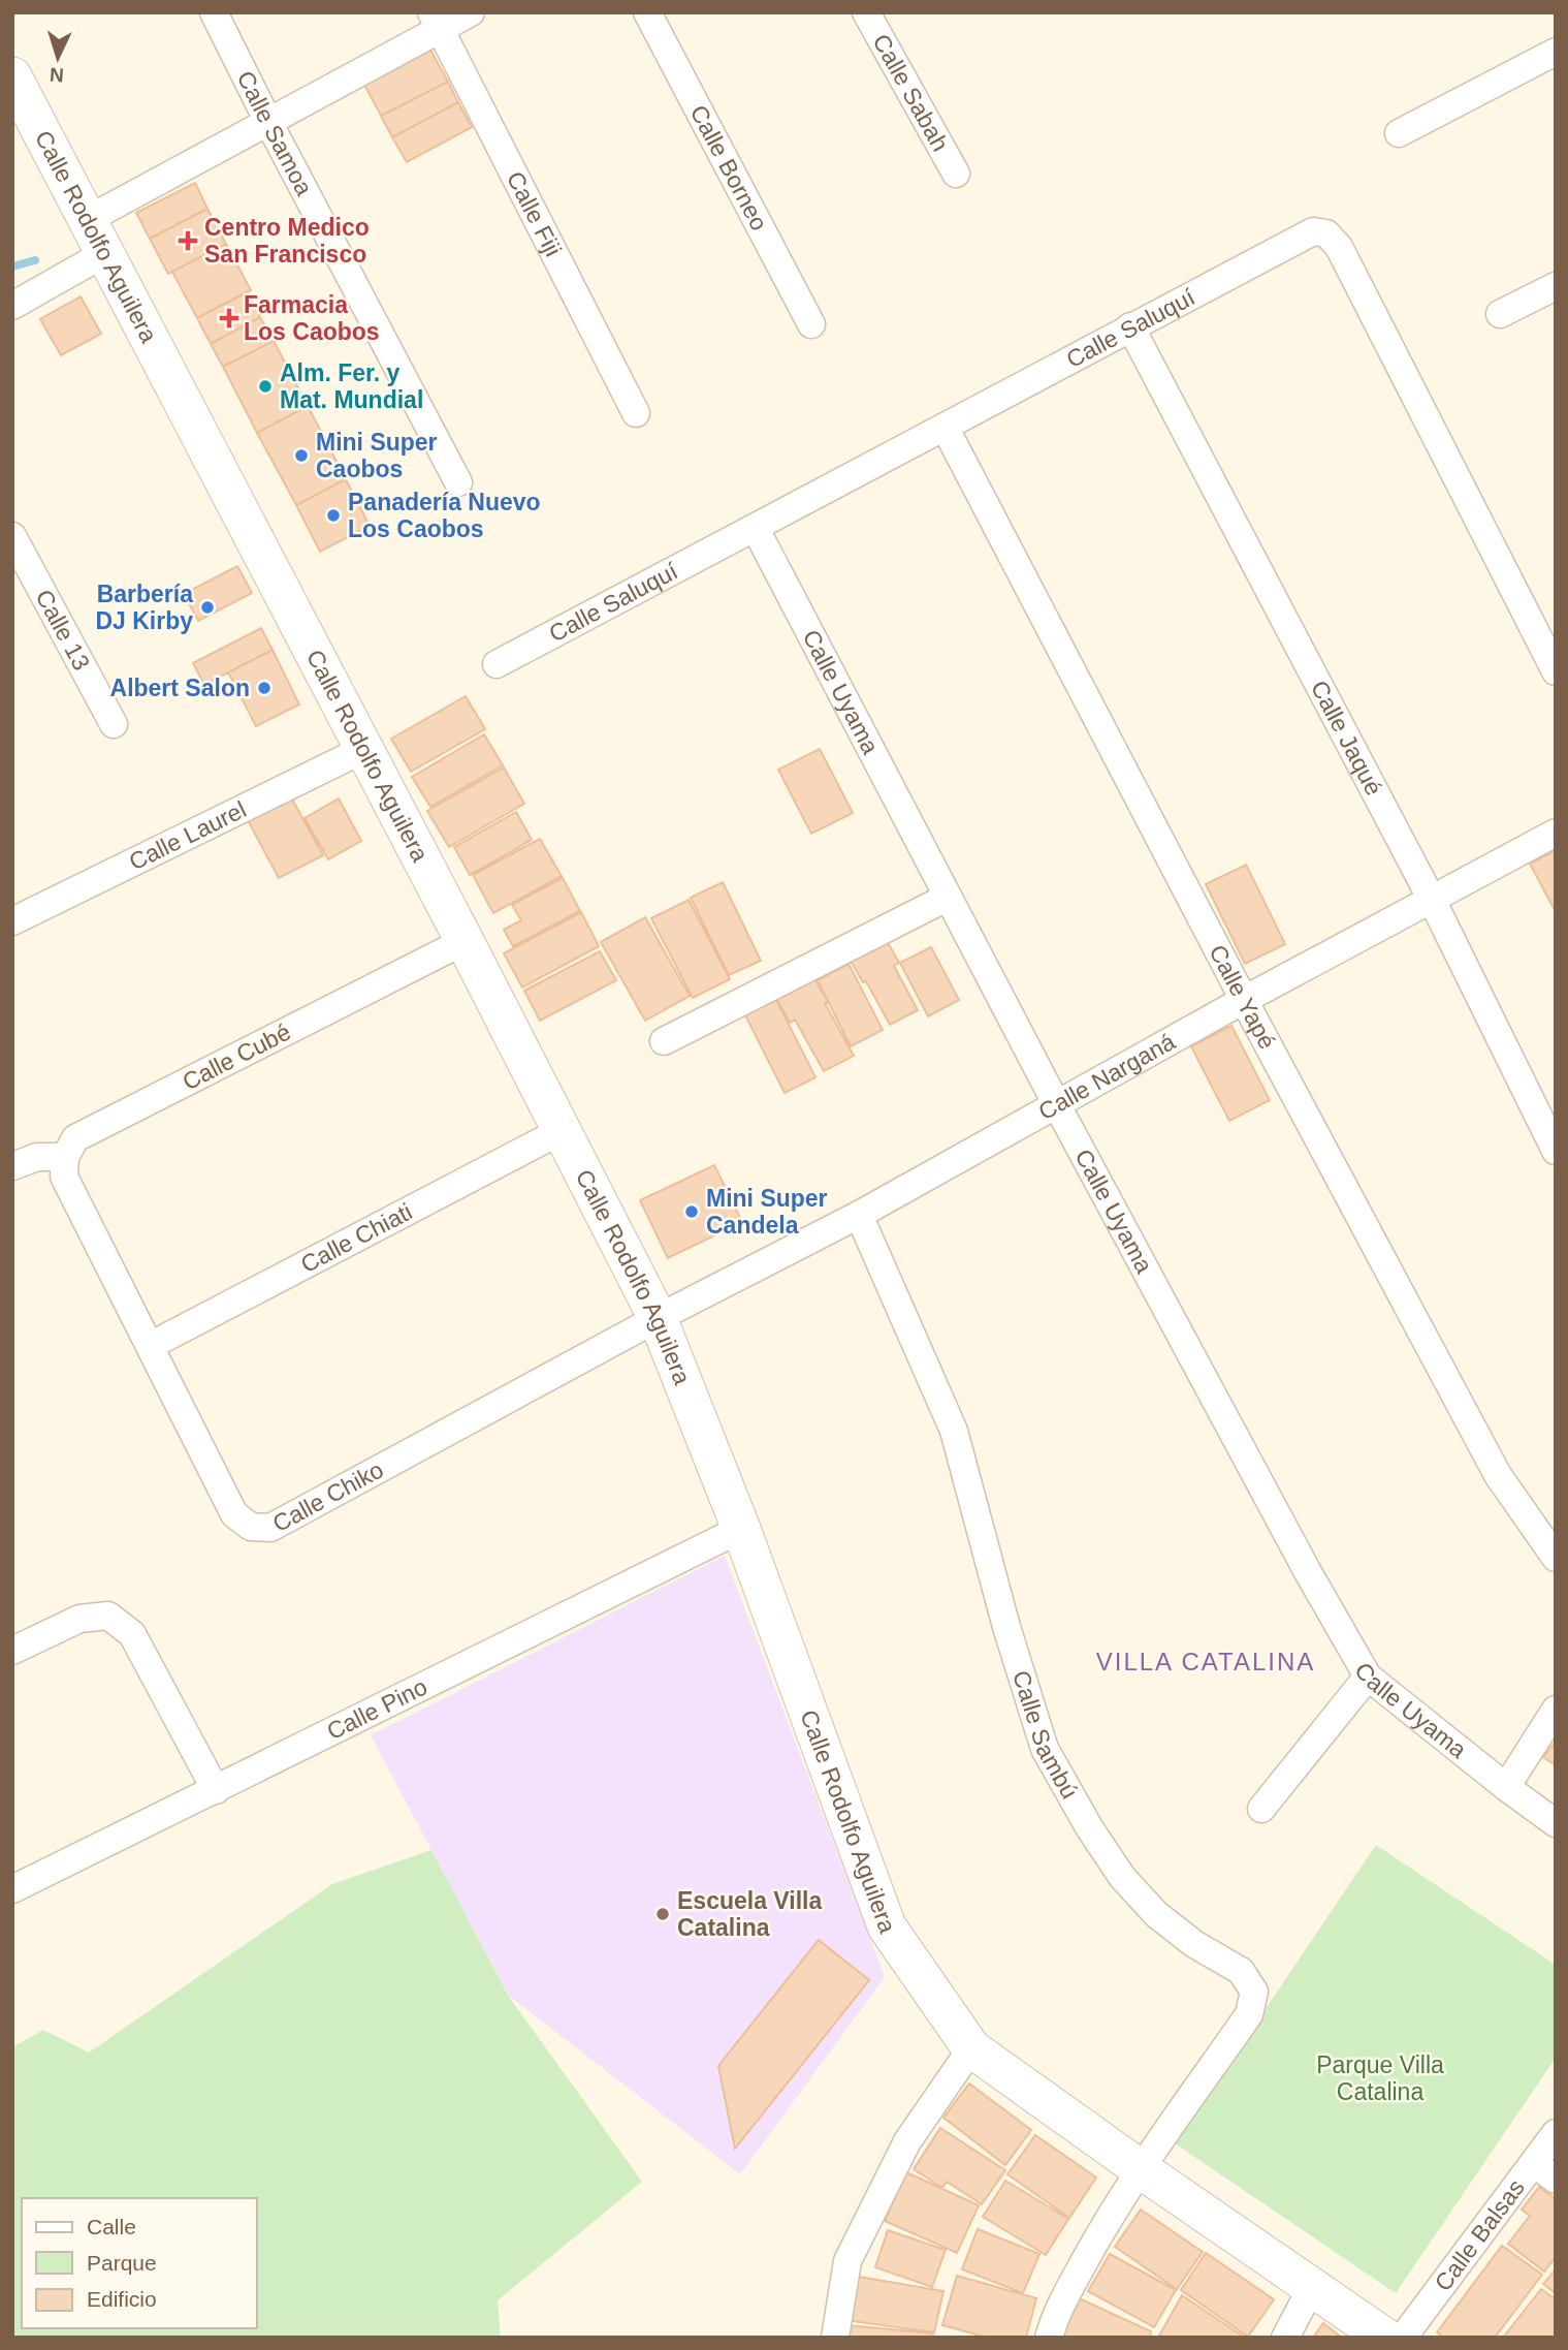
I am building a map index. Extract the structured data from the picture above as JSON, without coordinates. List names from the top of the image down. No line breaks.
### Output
{"streets":{"street":["Calle Sabah","Calle Samoa","Calle Borneo","Calle Fiji","Calle Rodolfo Aguilera","Calle Saluquí","Calle 13","Calle Uyama","Calle Jaqué","Calle Laurel","Calle Yapé","Calle Cubé","Calle Narganá","Calle Chiati","Calle Chiko","Calle Pino","Calle Sambú","Calle Balsas"]},"crossings":[["Calle Rodolfo Aguilera","Calle Laurel"],["Calle Rodolfo Aguilera","Calle Cubé"],["Calle Rodolfo Aguilera","Calle Narganá"],["Calle Rodolfo Aguilera","Calle Chiati"],["Calle Rodolfo Aguilera","Calle Chiko"],["Calle Rodolfo Aguilera","Calle Pino"],["Calle Rodolfo Aguilera","Calle Sambú"],["Calle Saluquí","Calle Uyama"],["Calle Saluquí","Calle Jaqué"],["Calle Saluquí","Calle Yapé"],["Calle Uyama","Calle Narganá"],["Calle Jaqué","Calle Narganá"],["Calle Yapé","Calle Narganá"],["Calle Cubé","Calle Chiko"],["Calle Narganá","Calle Chiko"],["Calle Narganá","Calle Sambú"],["Calle Chiati","Calle Chiko"]],"districts":["VILLA CATALINA"],"parks":["Parque Villa Catalina"],"places":{"health":["Centro Medico San Francisco","Farmacia Los Caobos"],"other":["Alm. Fer. y Mat. Mundial","Mini Super Caobos","Panadería Nuevo Los Caobos","Barbería DJ Kirby","Albert Salon","Mini Super Candela","Escuela Villa Catalina"]},"legend":["Calle","Parque","Edificio"],"north":"bottom"}
